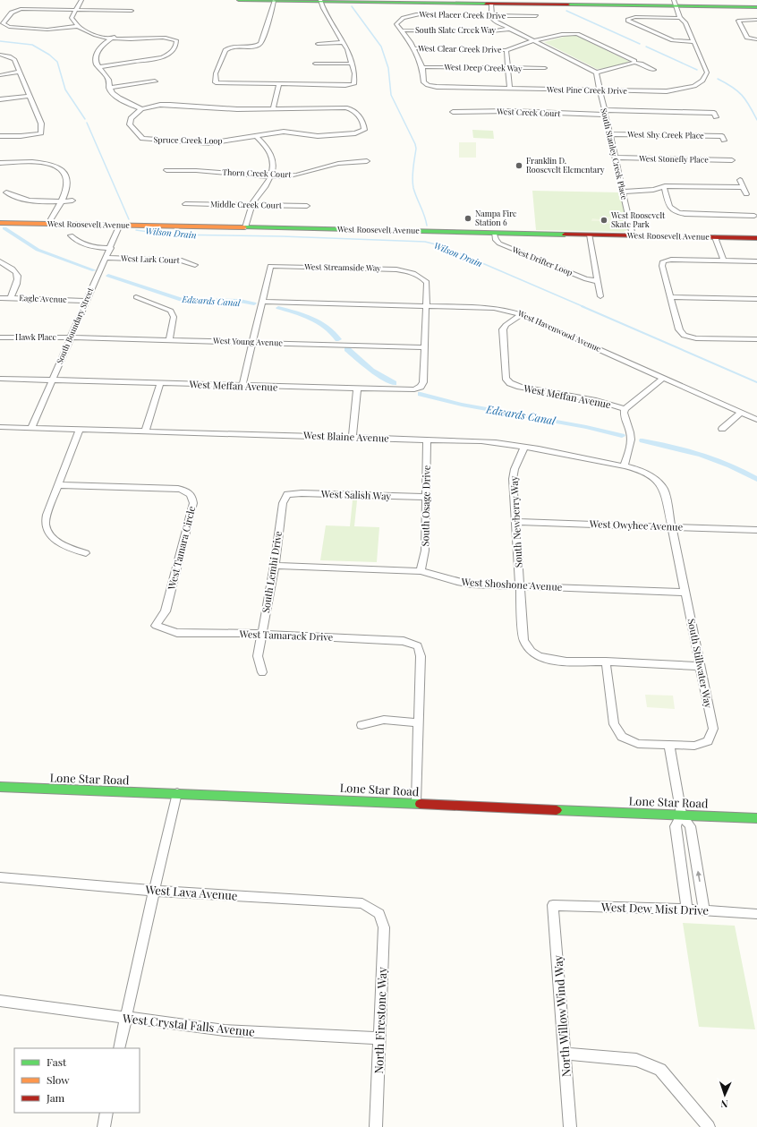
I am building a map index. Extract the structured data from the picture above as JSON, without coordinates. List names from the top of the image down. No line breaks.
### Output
{"streets":{"main road":["West Roosevelt Avenue","Lone Star Road"],"street":["West Placer Creek Drive","South Slate Creek Way","West Clear Creek Drive","West Deep Creek Way","West Pine Creek Drive","West Creek Court","West Shy Creek Place","Spruce Creek Loop","South Stanley Creek Place","West Stonefly Place","Thorn Creek Court","Middle Creek Court","West Lark Court","West Drifter Loop","West Streamside Way","Eagle Avenue","South Boundary Street","West Havenwood Avenue","Hawk Place","West Young Avenue","West Meffan Avenue","West Blaine Avenue","West Salish Way","South Osage Drive","South Newberry Way","West Owyhee Avenue","West Tamara Circle","South Lemhi Drive","West Shoshone Avenue","West Tamarack Drive","South Stillwater Way","West Lava Avenue","West Dew Mist Drive","North Willow Wind Way","North Firestone Way","West Crystal Falls Avenue"]},"crossings":[["West Placer Creek Drive","South Slate Creek Way"],["South Slate Creek Way","West Clear Creek Drive"],["South Slate Creek Way","West Deep Creek Way"],["South Slate Creek Way","West Pine Creek Drive"],["West Pine Creek Drive","South Stanley Creek Place"],["West Creek Court","South Stanley Creek Place"],["West Shy Creek Place","South Stanley Creek Place"],["South Stanley Creek Place","West Stonefly Place"],["South Stanley Creek Place","West Roosevelt Avenue"],["West Roosevelt Avenue","West Drifter Loop"],["West Roosevelt Avenue","South Boundary Street"],["West Lark Court","South Boundary Street"],["West Streamside Way","West Havenwood Avenue"],["Eagle Avenue","South Boundary Street"],["South Boundary Street","Hawk Place"],["South Boundary Street","West Young Avenue"],["South Boundary Street","West Meffan Avenue"],["South Boundary Street","West Blaine Avenue"],["West Havenwood Avenue","West Meffan Avenue"],["Hawk Place","West Young Avenue"],["West Young Avenue","West Meffan Avenue"],["West Blaine Avenue","South Osage Drive"],["West Blaine Avenue","South Newberry Way"],["West Blaine Avenue","South Stillwater Way"],["West Salish Way","South Osage Drive"],["West Salish Way","South Lemhi Drive"],["South Osage Drive","West Shoshone Avenue"],["South Newberry Way","West Owyhee Avenue"],["South Newberry Way","West Shoshone Avenue"],["South Newberry Way","South Stillwater Way"],["West Owyhee Avenue","South Stillwater Way"],["West Tamara Circle","West Tamarack Drive"],["South Lemhi Drive","West Shoshone Avenue"],["South Lemhi Drive","West Tamarack Drive"],["West Shoshone Avenue","South Stillwater Way"],["West Lava Avenue","North Firestone Way"],["West Dew Mist Drive","North Willow Wind Way"],["North Firestone Way","West Crystal Falls Avenue"]],"water":["Wilson Drain","Edwards Canal"],"places":["Franklin D. Roosevelt Elementary","Nampa Fire Station 6","West Roosevelt Skate Park"],"legend":["Fast","Slow","Jam"],"north":"bottom"}
